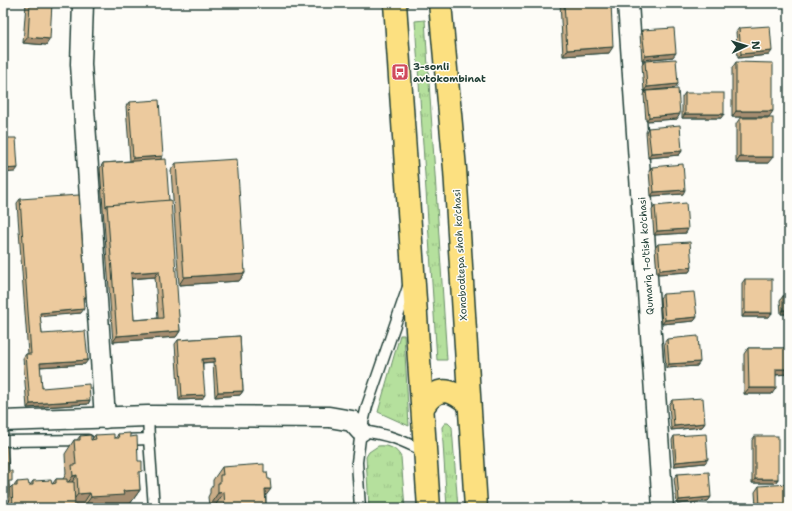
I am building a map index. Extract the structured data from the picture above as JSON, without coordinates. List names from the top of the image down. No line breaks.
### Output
{"streets":{"highway":["Xonobodtepa shoh ko'chasi"],"street":["Qumariq 1-o'tish ko'chasi"]},"places":{"bus stop":["3-sonli avtokombinat"]},"north":"right"}
